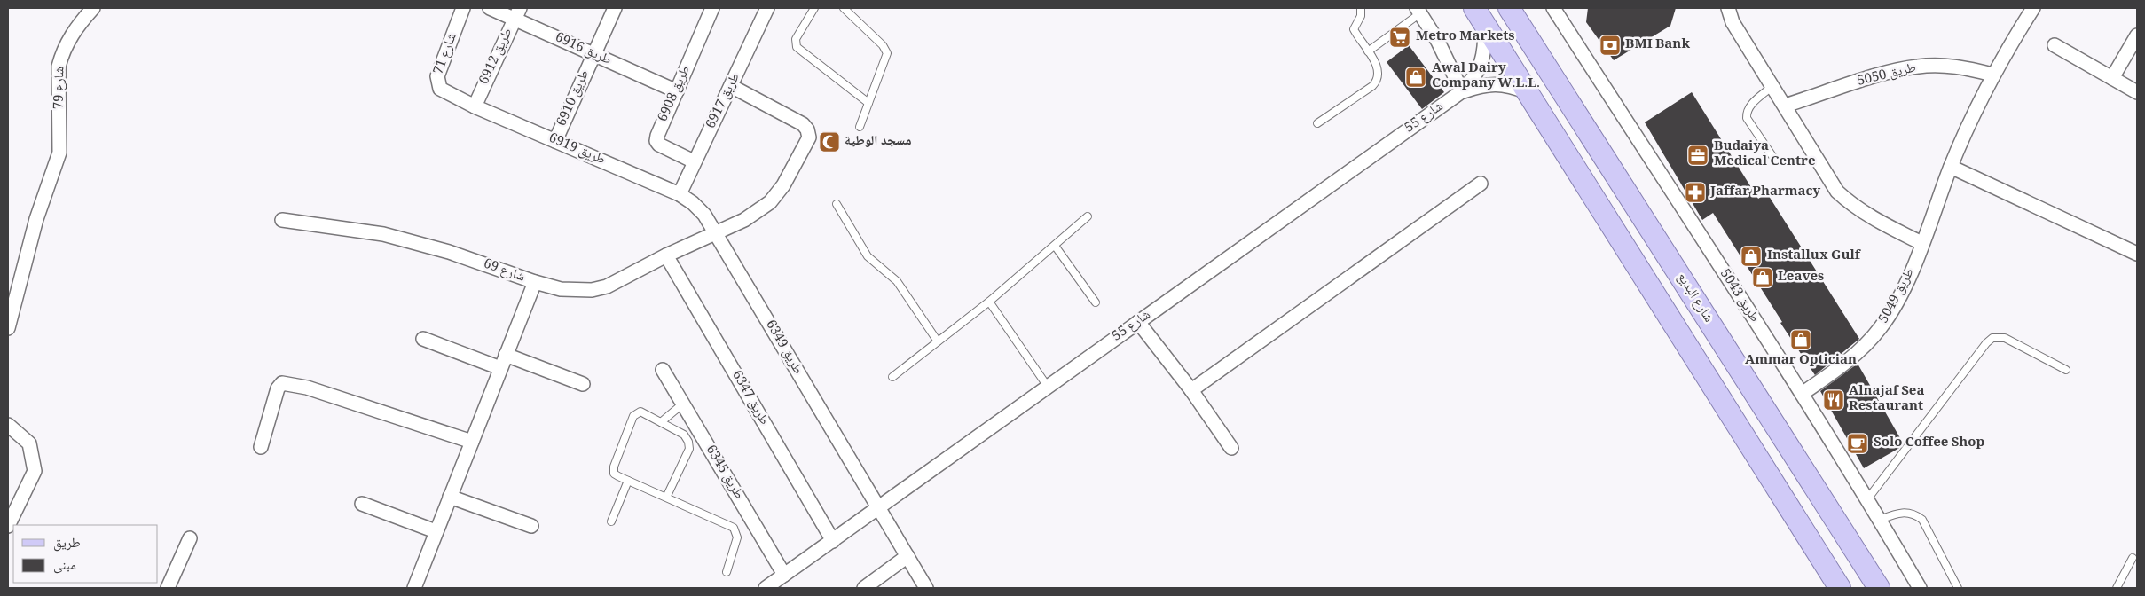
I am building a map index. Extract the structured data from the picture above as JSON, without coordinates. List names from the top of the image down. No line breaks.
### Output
{"streets":{"main road":["شارع البديع"],"street":["طريق 6916","شارع 71","طريق 6912","طريق 5050","شارع 79","طريق 6908","طريق 6910","طريق 6917","شارع 55","طريق 6919","شارع 69","طريق 5043","طريق 5049","طريق 6349","طريق 6347","طريق 6345"]},"crossings":[["طريق 6916","طريق 6912"],["طريق 6916","طريق 6908"],["طريق 6916","طريق 6910"],["شارع 71","طريق 6912"],["شارع 71","طريق 6919"],["طريق 6912","طريق 6919"],["طريق 5050","طريق 5049"],["طريق 6908","طريق 6917"],["طريق 6910","طريق 6919"],["طريق 6917","طريق 6919"],["طريق 6917","شارع 69"],["طريق 6917","طريق 6349"],["شارع 55","طريق 6349"],["شارع 55","طريق 6347"],["شارع 55","طريق 6345"],["طريق 6919","طريق 6349"],["شارع 69","طريق 6349"],["شارع 69","طريق 6347"],["طريق 5043","طريق 5049"]],"places":{"supermarket":["Metro Markets"],"bank":["BMI Bank"],"shop":["Awal Dairy Company W.L.L.","Installux Gulf","Leaves","Ammar Optician"],"mosque":["مسجد الوطية"],"office":["Budaiya Medical Centre"],"pharmacy":["Jaffar Pharmacy"],"restaurant":["Alnajaf Sea Restaurant"],"cafe":["Solo Coffee Shop"]},"legend":["طريق","مبنى"]}
